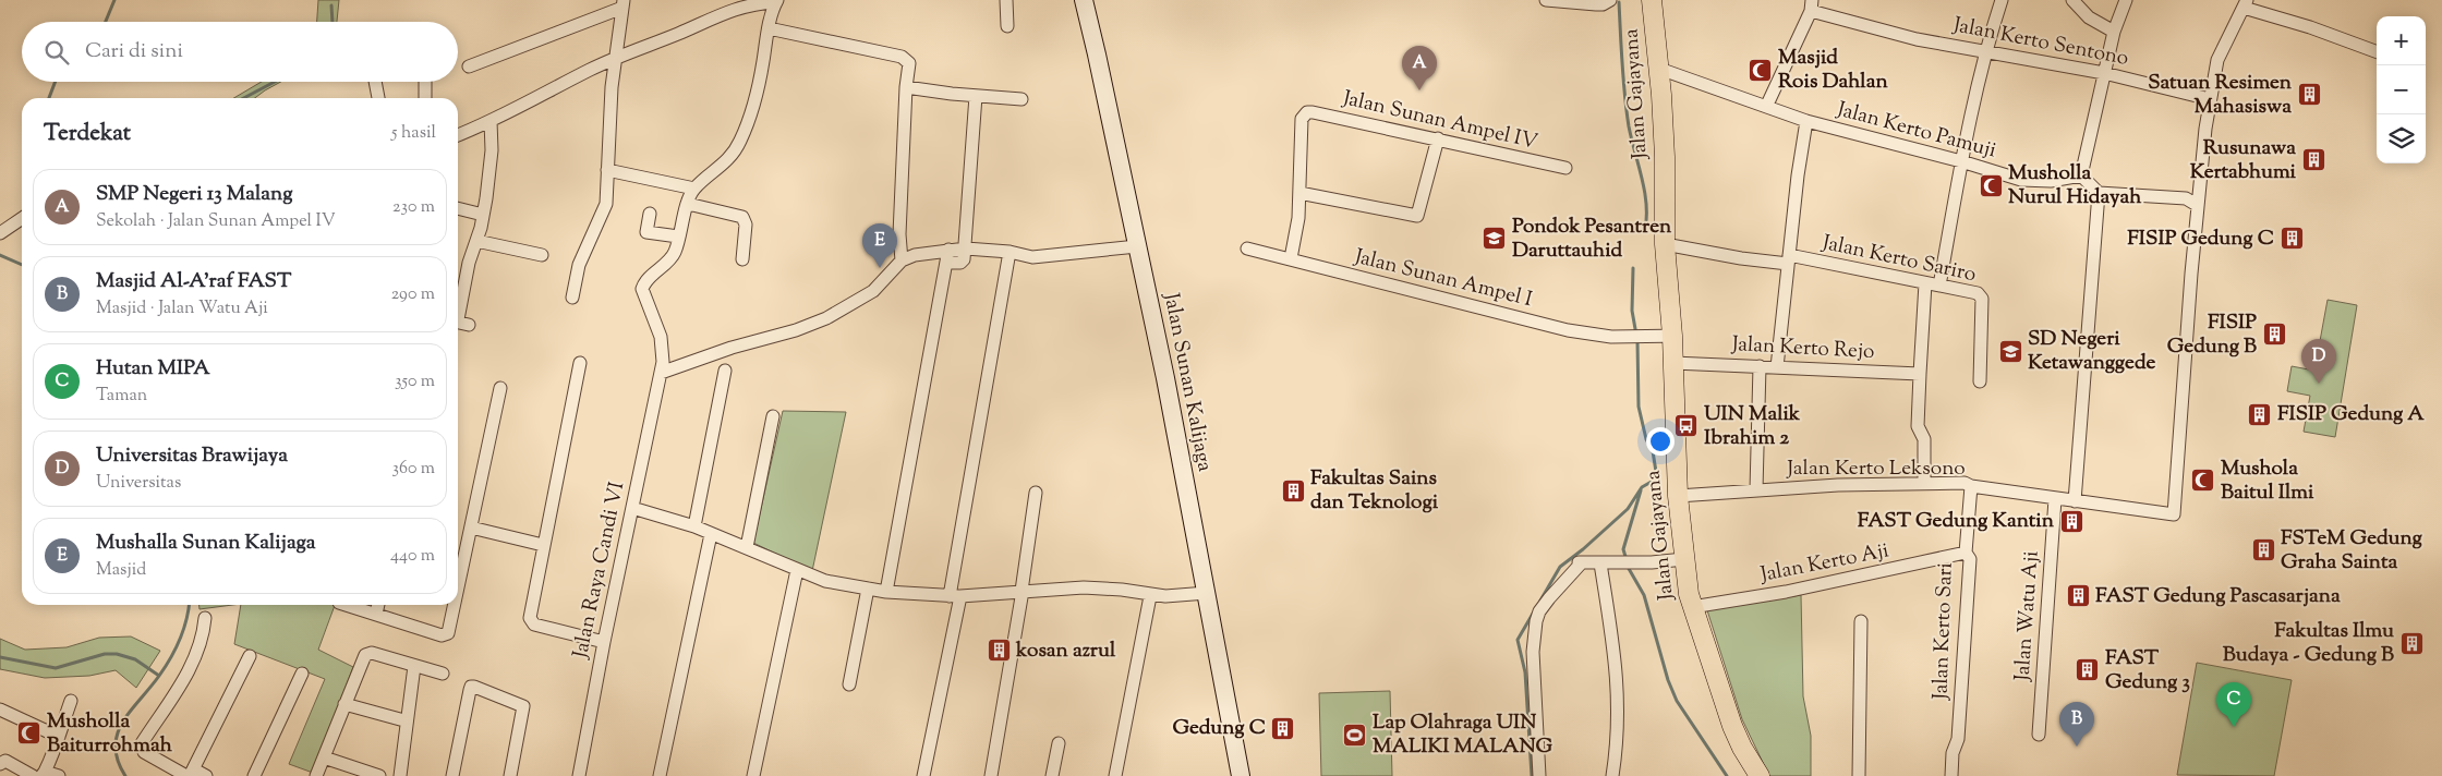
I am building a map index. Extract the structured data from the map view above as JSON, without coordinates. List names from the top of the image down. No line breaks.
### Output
{"streets":{"main road":["Jalan Gajayana","Jalan Sunan Kalijaga"],"street":["Jalan Kerto Sentono","Jalan Sunan Ampel IV","Jalan Kerto Pamuji","Jalan Kerto Sariro","Jalan Sunan Ampel I","Jalan Kerto Rejo","Jalan Kerto Leksono","Jalan Kerto Aji","Jalan Raya Candi VI","Jalan Watu Aji","Jalan Kerto Sari"]},"crossings":[["Jalan Gajayana","Jalan Kerto Pamuji"],["Jalan Gajayana","Jalan Kerto Sariro"],["Jalan Gajayana","Jalan Sunan Ampel I"],["Jalan Gajayana","Jalan Kerto Rejo"],["Jalan Gajayana","Jalan Kerto Leksono"],["Jalan Gajayana","Jalan Kerto Aji"],["Jalan Kerto Leksono","Jalan Watu Aji"],["Jalan Kerto Leksono","Jalan Kerto Sari"],["Jalan Kerto Aji","Jalan Kerto Sari"]],"places":{"mosque":["Masjid Rois Dahlan","Musholla Nurul Hidayah","Mushola Baitul Ilmi","Musholla Baiturrohmah"],"building":["Satuan Resimen Mahasiswa","Rusunawa Kertabhumi","FISIP Gedung C","FISIP Gedung B","FISIP Gedung A","Fakultas Sains dan Teknologi","FAST Gedung Kantin","FSTeM Gedung Graha Sainta","FAST Gedung Pascasarjana","Fakultas Ilmu Budaya - Gedung B","kosan azrul","FAST Gedung 3","Gedung C"],"school or university":["Pondok Pesantren Daruttauhid","SD Negeri Ketawanggede"],"bus stop":["UIN Malik Ibrahim 2"],"sports":["Lap Olahraga UIN MALIKI MALANG"]},"page":{"map_buttons":["+","−"],"search":"Cari di sini","pins":["A","E","D","C","B"],"heading":["Terdekat","5 hasil"],"list":[{"mark":"A","name":"SMP Negeri 13 Malang","note":"Sekolah · Jalan Sunan Ampel IV","value":"230 m"},{"mark":"B","name":"Masjid Al-A'raf FAST","note":"Masjid · Jalan Watu Aji","value":"290 m"},{"mark":"C","name":"Hutan MIPA","note":"Taman","value":"350 m"},{"mark":"D","name":"Universitas Brawijaya","note":"Universitas","value":"360 m"},{"mark":"E","name":"Mushalla Sunan Kalijaga","note":"Masjid","value":"440 m"}]}}
